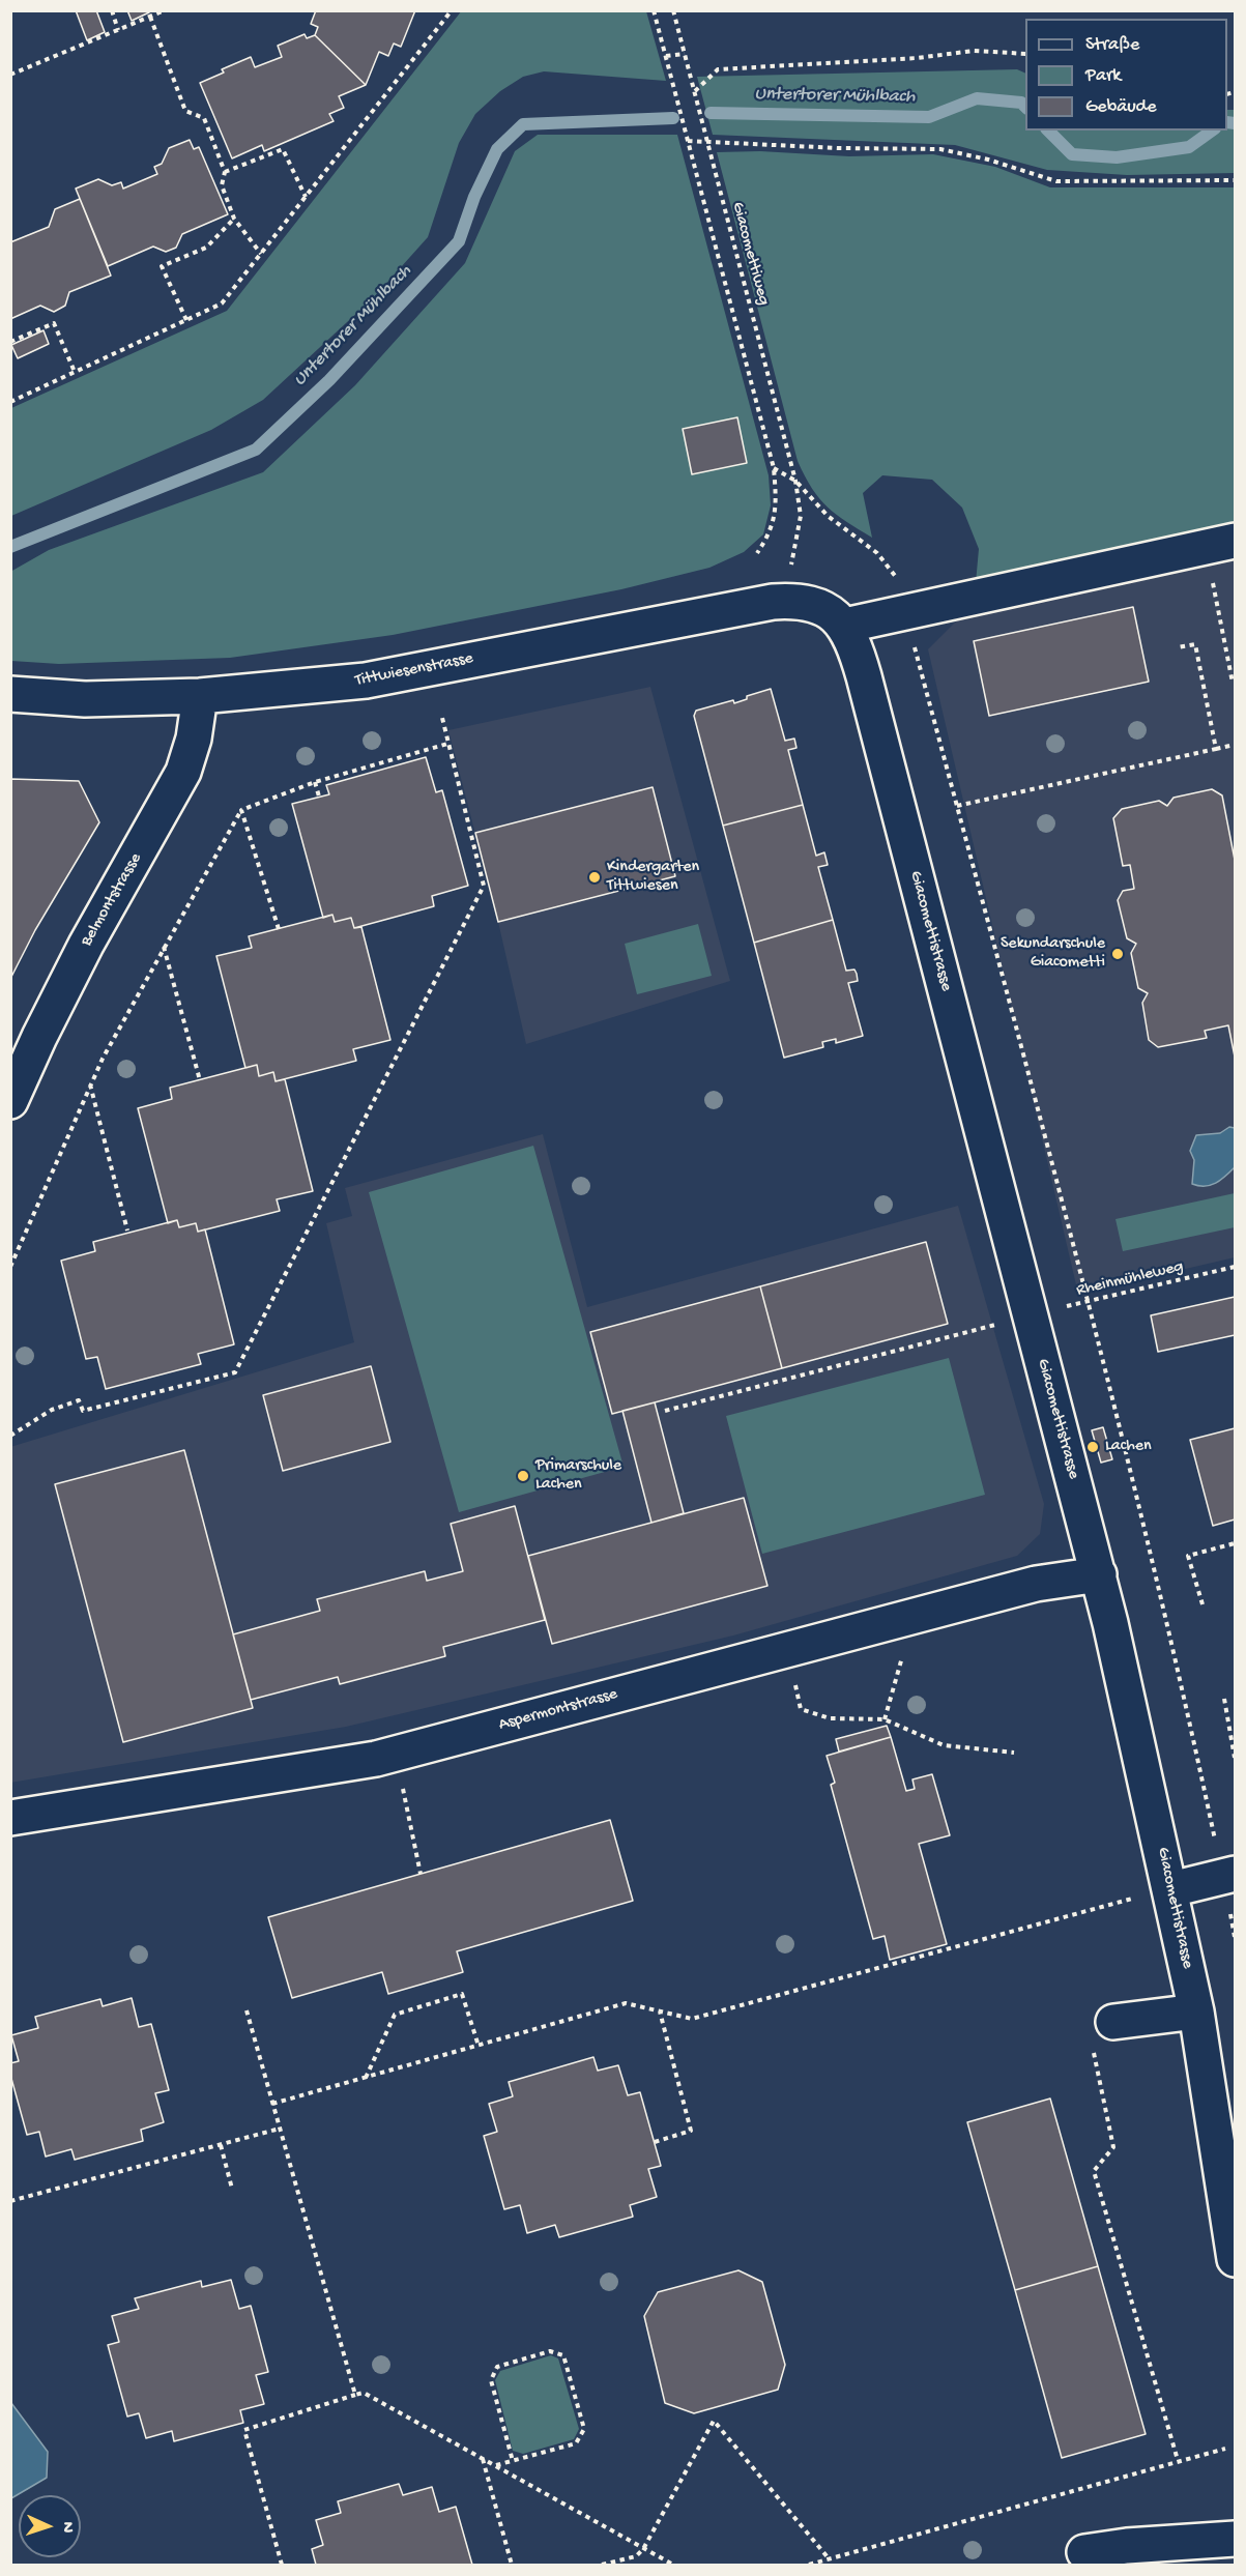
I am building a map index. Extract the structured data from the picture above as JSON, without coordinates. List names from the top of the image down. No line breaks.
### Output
{"streets":{"street":["Tittwiesenstrasse","Belmontstrasse","Giacomettistrasse","Aspermontstrasse"],"path":["Giacomettiweg","Rheinmühleweg"]},"crossings":[["Giacomettiweg","Tittwiesenstrasse"],["Tittwiesenstrasse","Belmontstrasse"],["Tittwiesenstrasse","Giacomettistrasse"],["Giacomettistrasse","Rheinmühleweg"],["Giacomettistrasse","Aspermontstrasse"]],"water":["Untertorer Mühlbach"],"places":["Kindergarten Tittwiesen","Sekundarschule Giacometti","Lachen","Primarschule Lachen"],"legend":["Straße","Park","Gebäude"],"north":"right"}
